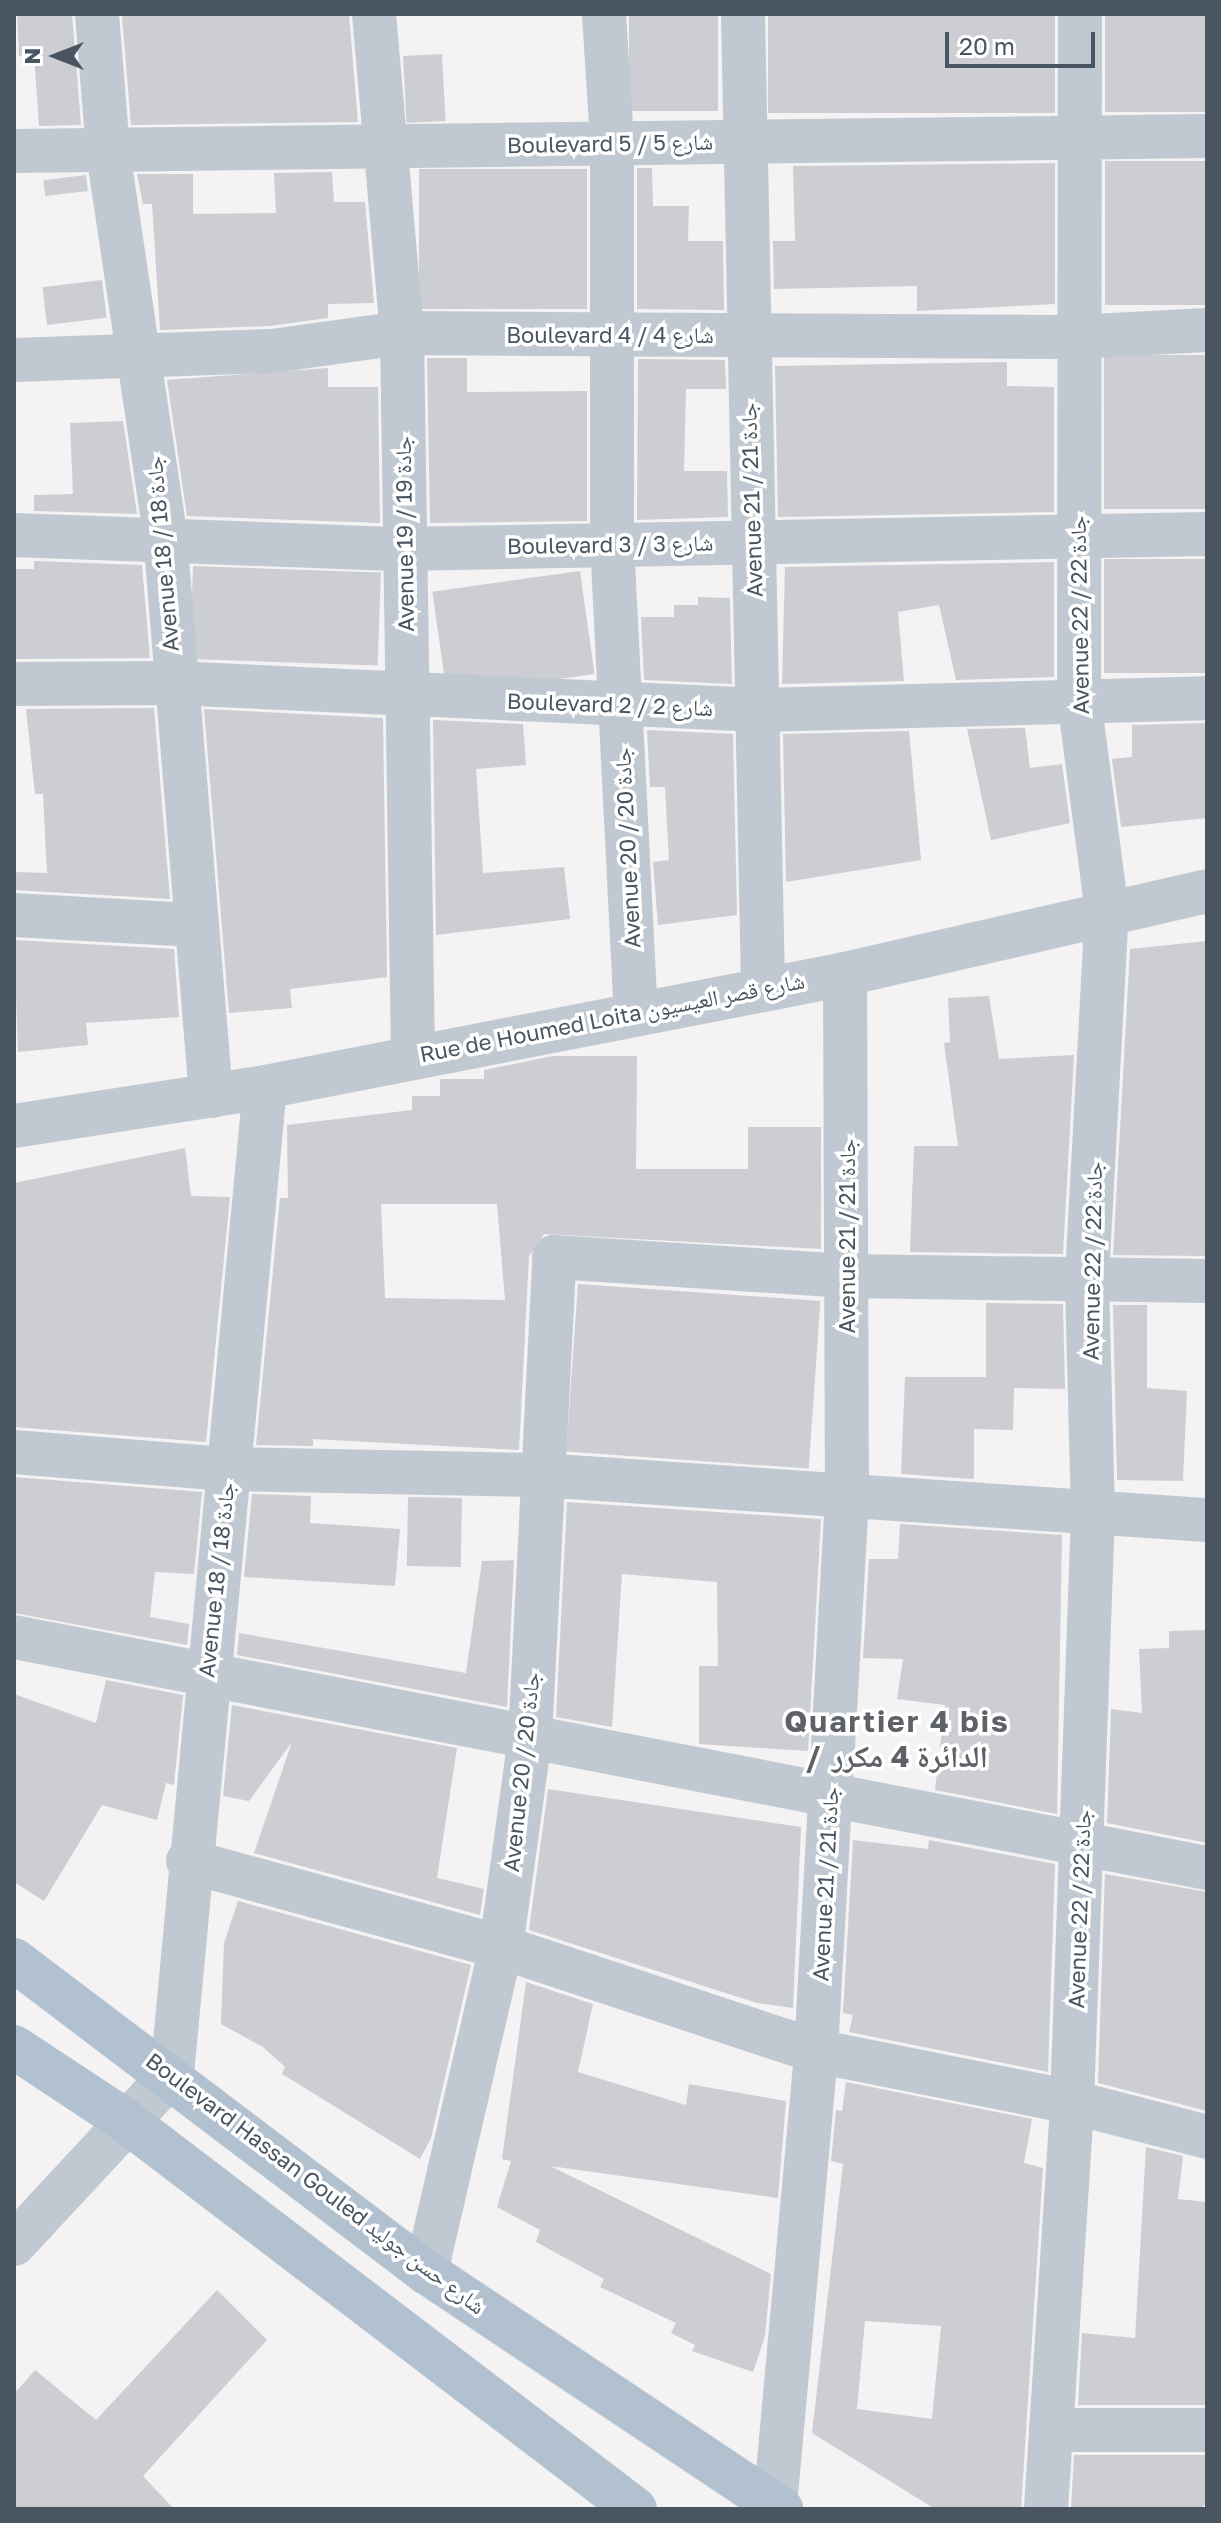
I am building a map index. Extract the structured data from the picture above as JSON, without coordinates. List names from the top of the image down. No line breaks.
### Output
{"streets":{"main road":["Boulevard Hassan Gouled شارع حسن جوليد"],"street":["Boulevard 5 / شارع 5","Boulevard 4 / شارع 4","Avenue 21 / جادة 21","Avenue 19 / جادة 19","Boulevard 3 / شارع 3","Avenue 18 / جادة 18","Avenue 22 / جادة 22","Boulevard 2 / شارع 2","Avenue 20 / جادة 20","Rue de Houmed Loita شارع قصر العيسيون"]},"crossings":[["Boulevard 5 / شارع 5","Avenue 21 / جادة 21"],["Boulevard 5 / شارع 5","Avenue 19 / جادة 19"],["Boulevard 5 / شارع 5","Avenue 18 / جادة 18"],["Boulevard 5 / شارع 5","Avenue 22 / جادة 22"],["Boulevard 5 / شارع 5","Avenue 20 / جادة 20"],["Boulevard 4 / شارع 4","Avenue 21 / جادة 21"],["Boulevard 4 / شارع 4","Avenue 19 / جادة 19"],["Boulevard 4 / شارع 4","Avenue 18 / جادة 18"],["Boulevard 4 / شارع 4","Avenue 22 / جادة 22"],["Boulevard 4 / شارع 4","Avenue 20 / جادة 20"],["Avenue 21 / جادة 21","Boulevard 3 / شارع 3"],["Avenue 21 / جادة 21","Boulevard 2 / شارع 2"],["Avenue 21 / جادة 21","Avenue 20 / جادة 20"],["Avenue 21 / جادة 21","Rue de Houmed Loita شارع قصر العيسيون"],["Avenue 21 / جادة 21","Boulevard Hassan Gouled شارع حسن جوليد"],["Avenue 19 / جادة 19","Boulevard 3 / شارع 3"],["Avenue 19 / جادة 19","Boulevard 2 / شارع 2"],["Avenue 19 / جادة 19","Rue de Houmed Loita شارع قصر العيسيون"],["Boulevard 3 / شارع 3","Avenue 18 / جادة 18"],["Boulevard 3 / شارع 3","Avenue 22 / جادة 22"],["Boulevard 3 / شارع 3","Avenue 20 / جادة 20"],["Avenue 18 / جادة 18","Boulevard 2 / شارع 2"],["Avenue 18 / جادة 18","Rue de Houmed Loita شارع قصر العيسيون"],["Avenue 18 / جادة 18","Boulevard Hassan Gouled شارع حسن جوليد"],["Avenue 22 / جادة 22","Boulevard 2 / شارع 2"],["Avenue 22 / جادة 22","Rue de Houmed Loita شارع قصر العيسيون"],["Boulevard 2 / شارع 2","Avenue 20 / جادة 20"],["Avenue 20 / جادة 20","Rue de Houmed Loita شارع قصر العيسيون"],["Avenue 20 / جادة 20","Boulevard Hassan Gouled شارع حسن جوليد"]],"districts":["Quartier 4 bis / الدائرة 4 مكرر"],"scale_bar":"20 m","north":"left"}
